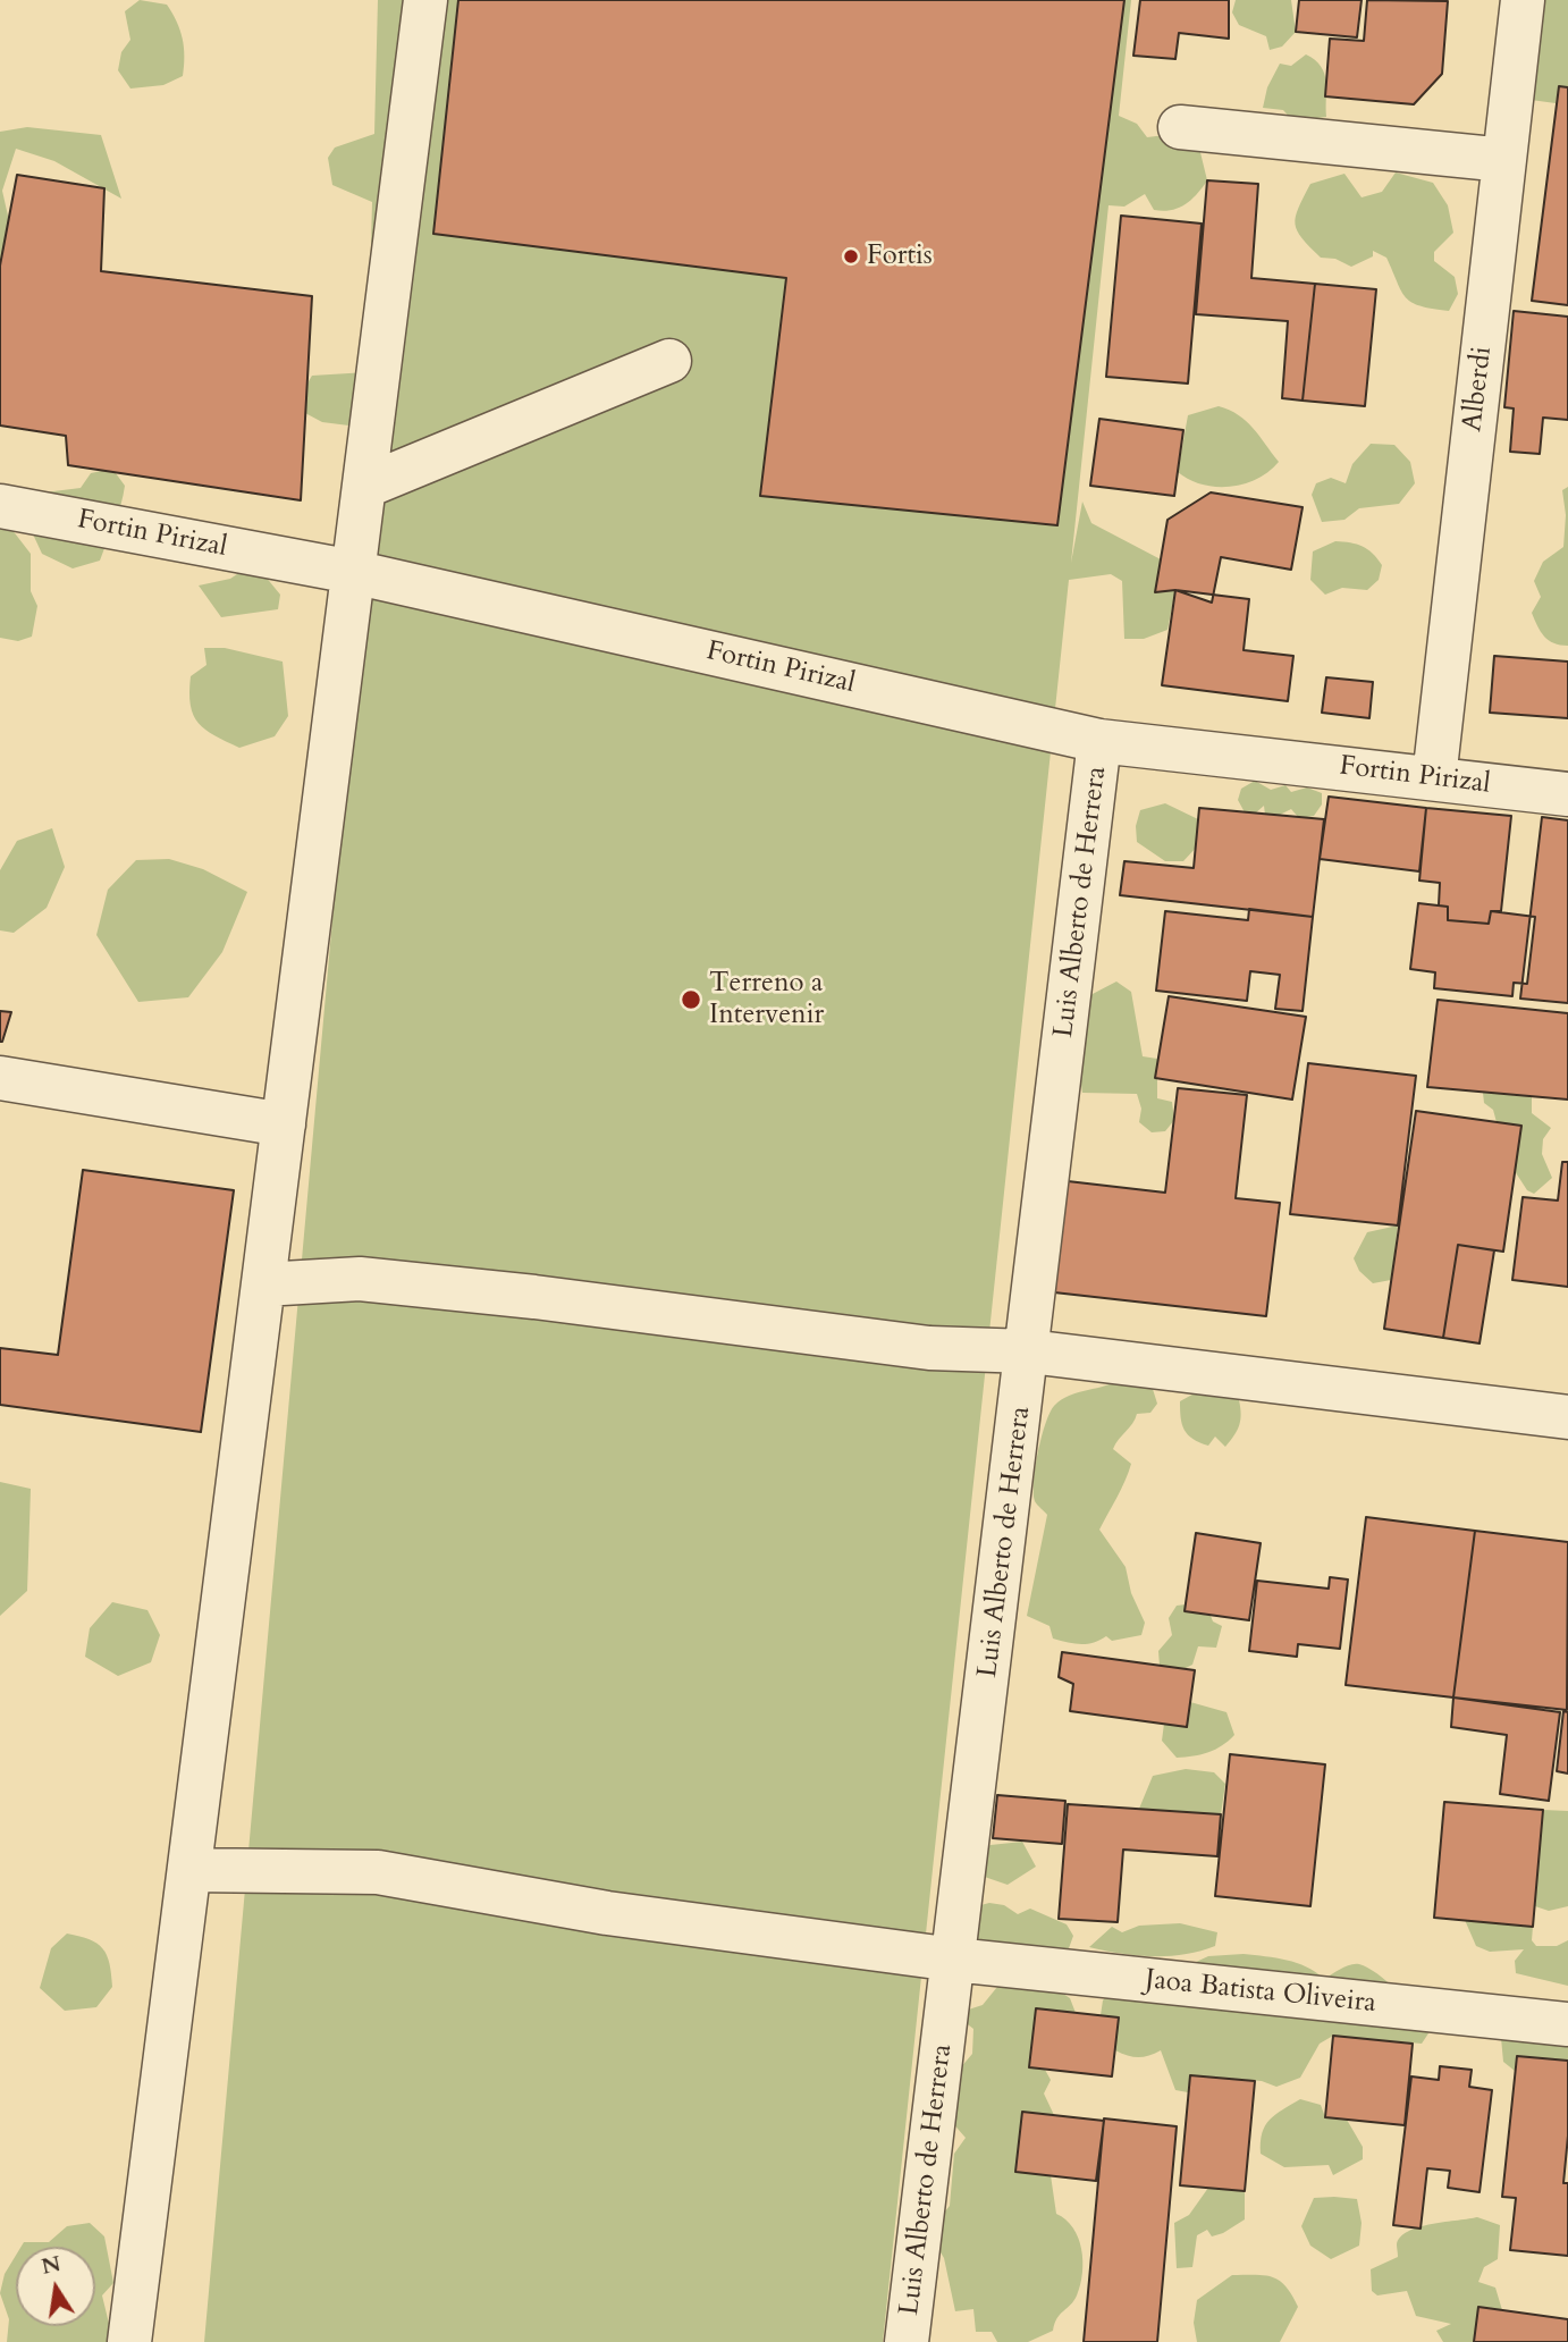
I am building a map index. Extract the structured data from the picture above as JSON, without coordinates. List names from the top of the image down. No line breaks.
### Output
{"streets":{"street":["Alberdi","Fortin Pirizal","Luis Alberto de Herrera","Jaoa Batista Oliveira"]},"crossings":[["Alberdi","Fortin Pirizal"],["Fortin Pirizal","Luis Alberto de Herrera"],["Luis Alberto de Herrera","Jaoa Batista Oliveira"]],"places":["Fortis","Terreno a Intervenir"],"north":"top"}
